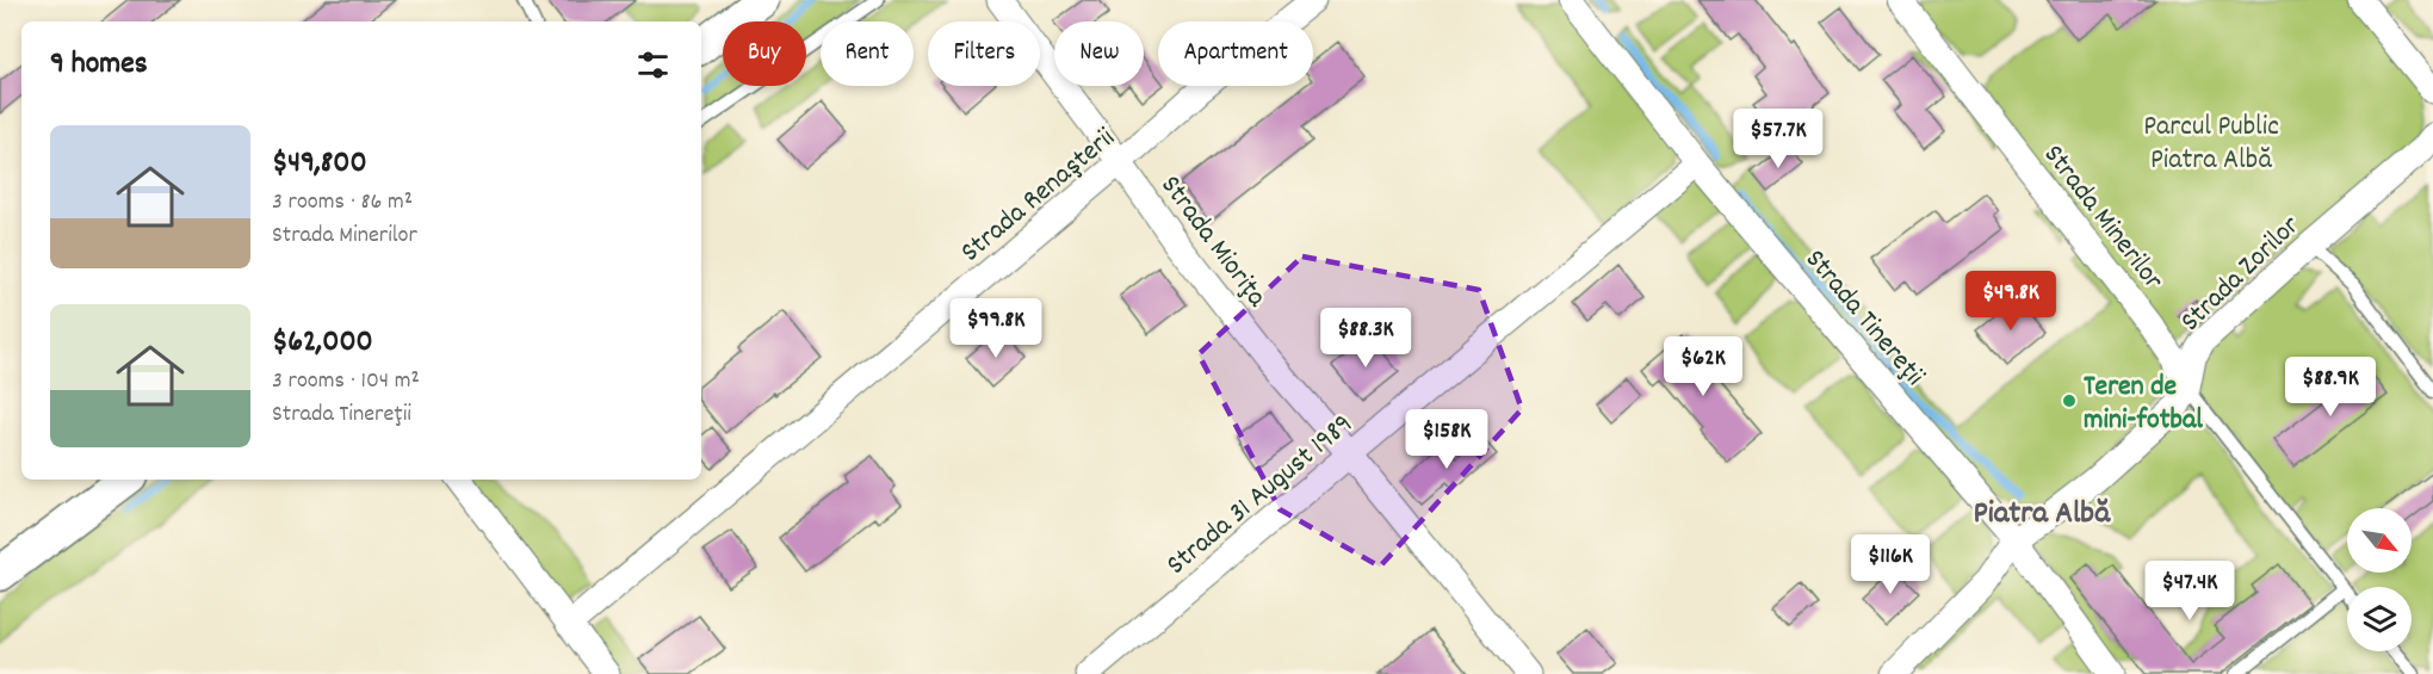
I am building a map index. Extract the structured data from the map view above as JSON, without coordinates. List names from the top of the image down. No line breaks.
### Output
{"streets":{"street":["Strada Renaşterii","Strada Minerilor","Strada Mioriţa","Strada Zorilor","Strada Tinereţii","Strada 31 August 1989"]},"crossings":[["Strada Renaşterii","Strada Mioriţa"],["Strada Minerilor","Strada Zorilor"],["Strada Mioriţa","Strada 31 August 1989"],["Strada Zorilor","Strada Tinereţii"],["Strada Tinereţii","Strada 31 August 1989"]],"districts":["Piatra Albă"],"parks":["Parcul Public Piatra Albă"],"places":["Teren de mini-fotbal"],"north":"bottom right","page":{"chip":["Buy","Rent","Filters","New","Apartment"],"heading":"9 homes","list":[{"name":"$49,800","note":"3 rooms · 86 m² · Strada Minerilor"},{"name":"$62,000","note":"3 rooms · 104 m² · Strada Tinereţii"}],"price":["$57.7K","$49.8K","$99.8K","$88.3K","$62K","$88.9K","$158K","$116K","$47.4K"]}}
